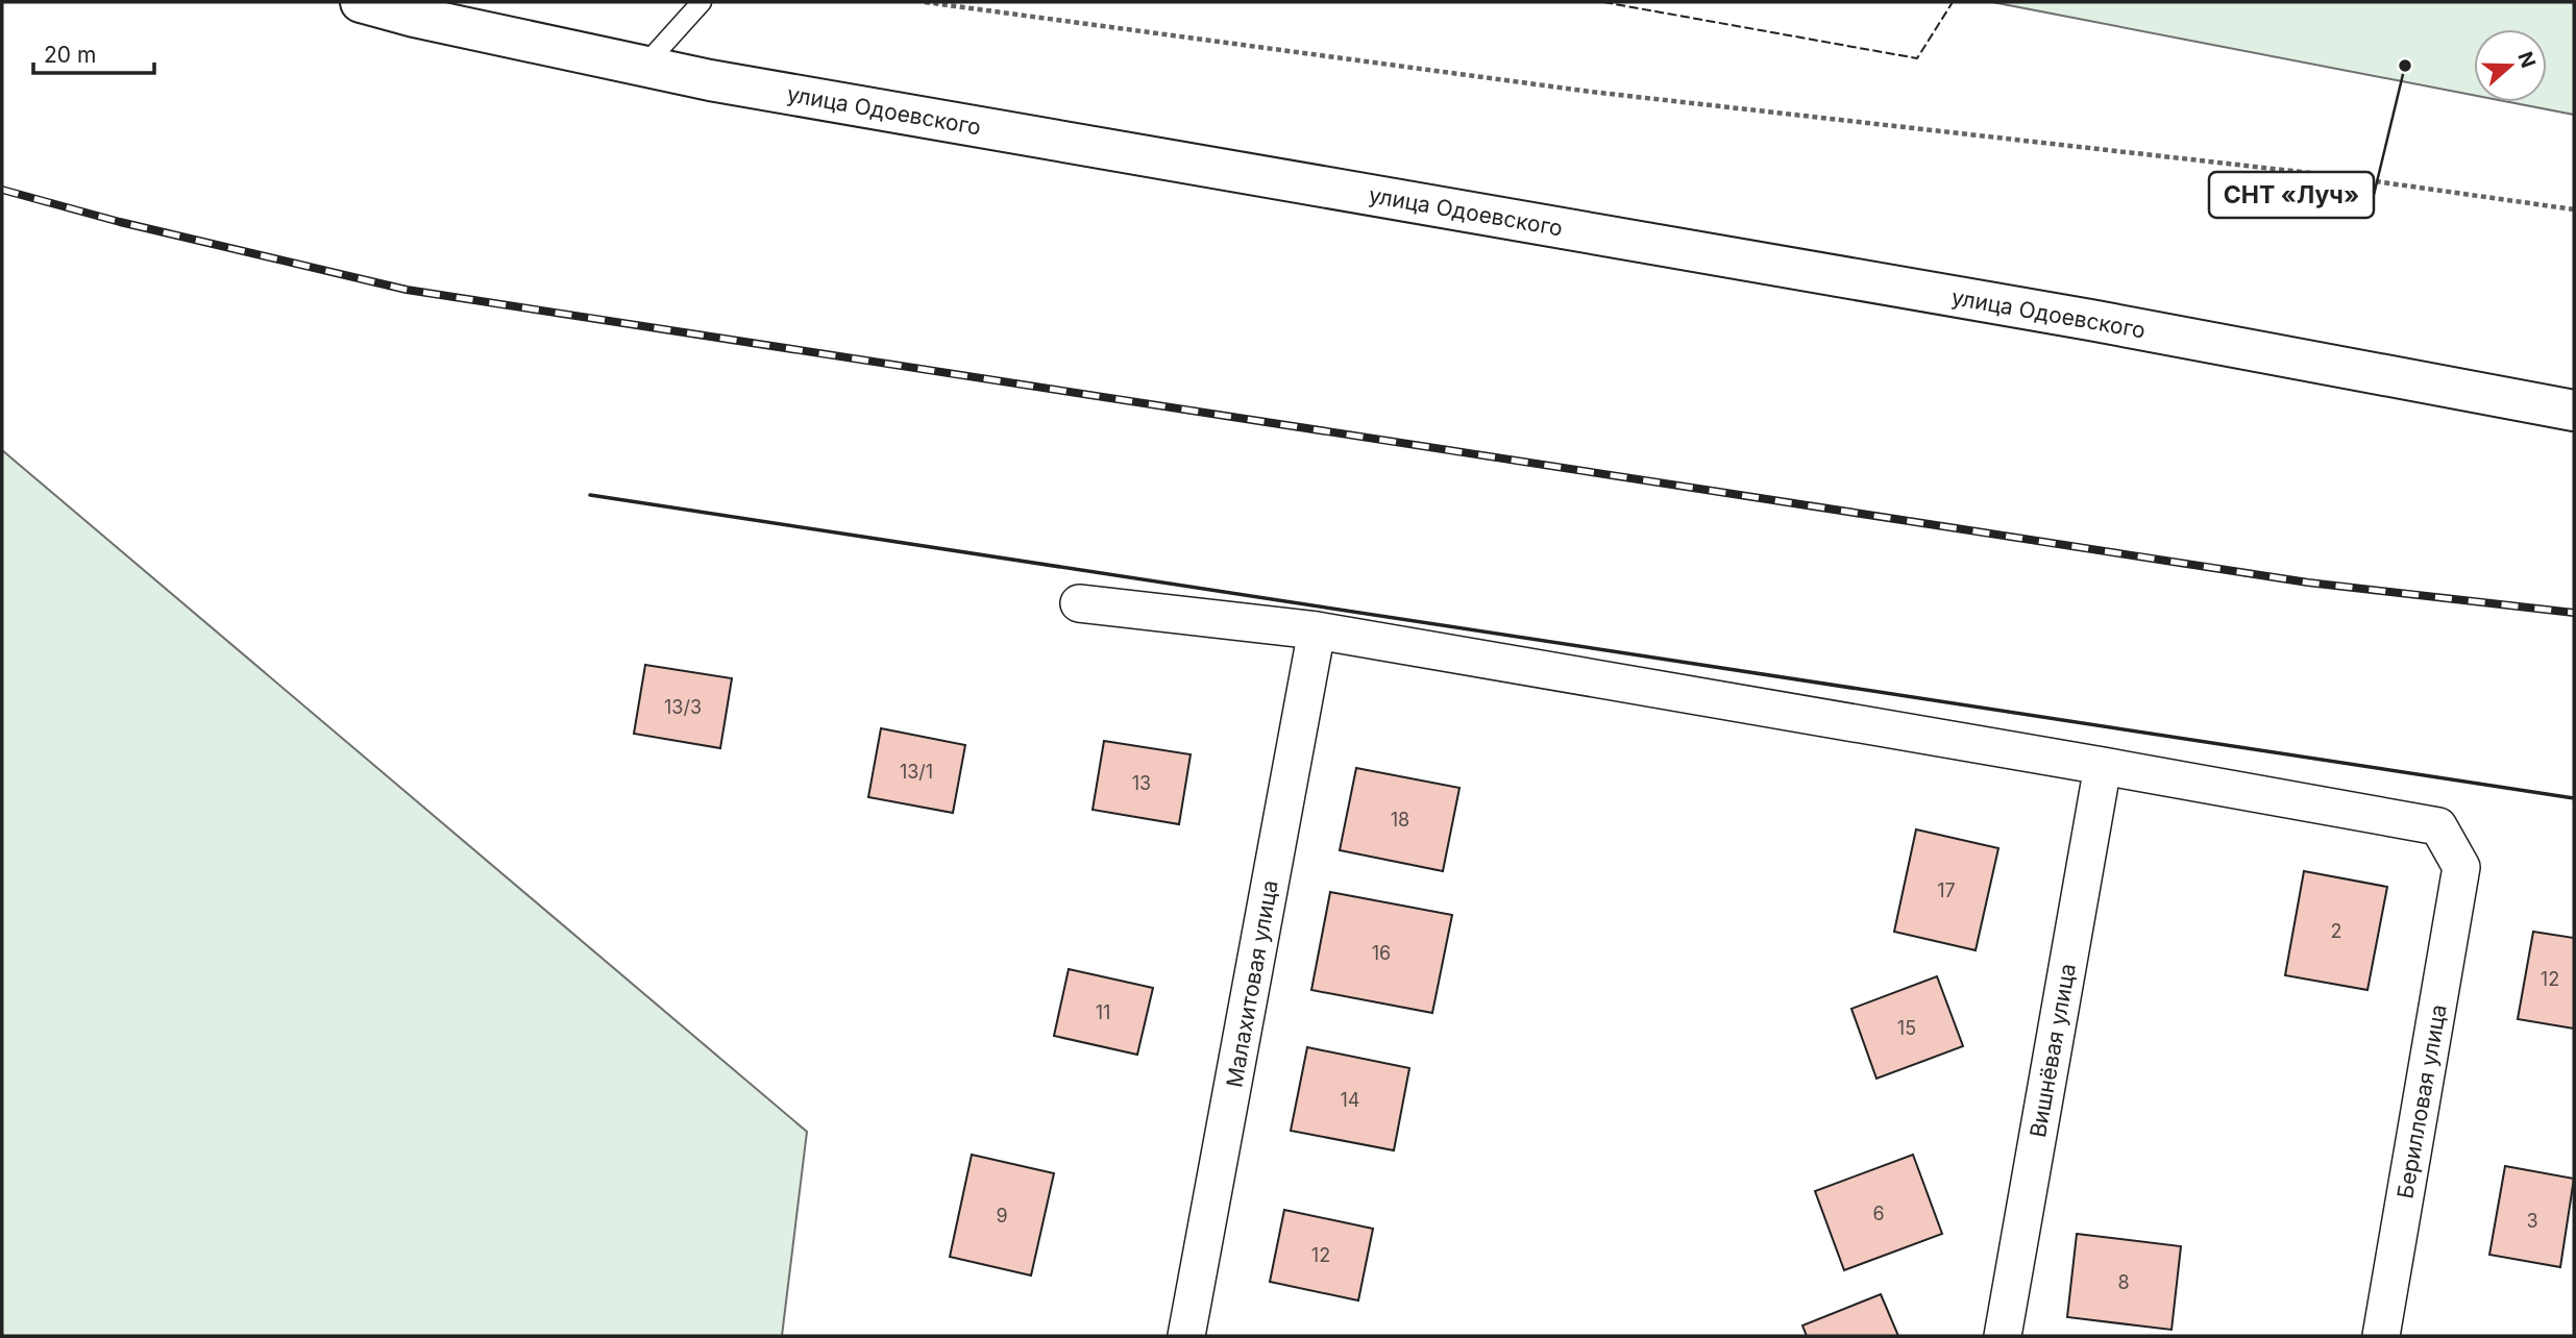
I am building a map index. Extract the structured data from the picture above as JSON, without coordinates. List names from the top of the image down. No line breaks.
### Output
{"streets":{"street":["улица Одоевского","Малахитовая улица","Вишнёвая улица","Берилловая улица"]},"crossings":[["Вишнёвая улица","Берилловая улица"]],"places":["СНТ «Луч»"],"house_numbers":["13/3","13/1","13","18","17","2","16","12","11","15","14","6","9","3","12","8"],"scale_bar":"20 m","north":"right"}
